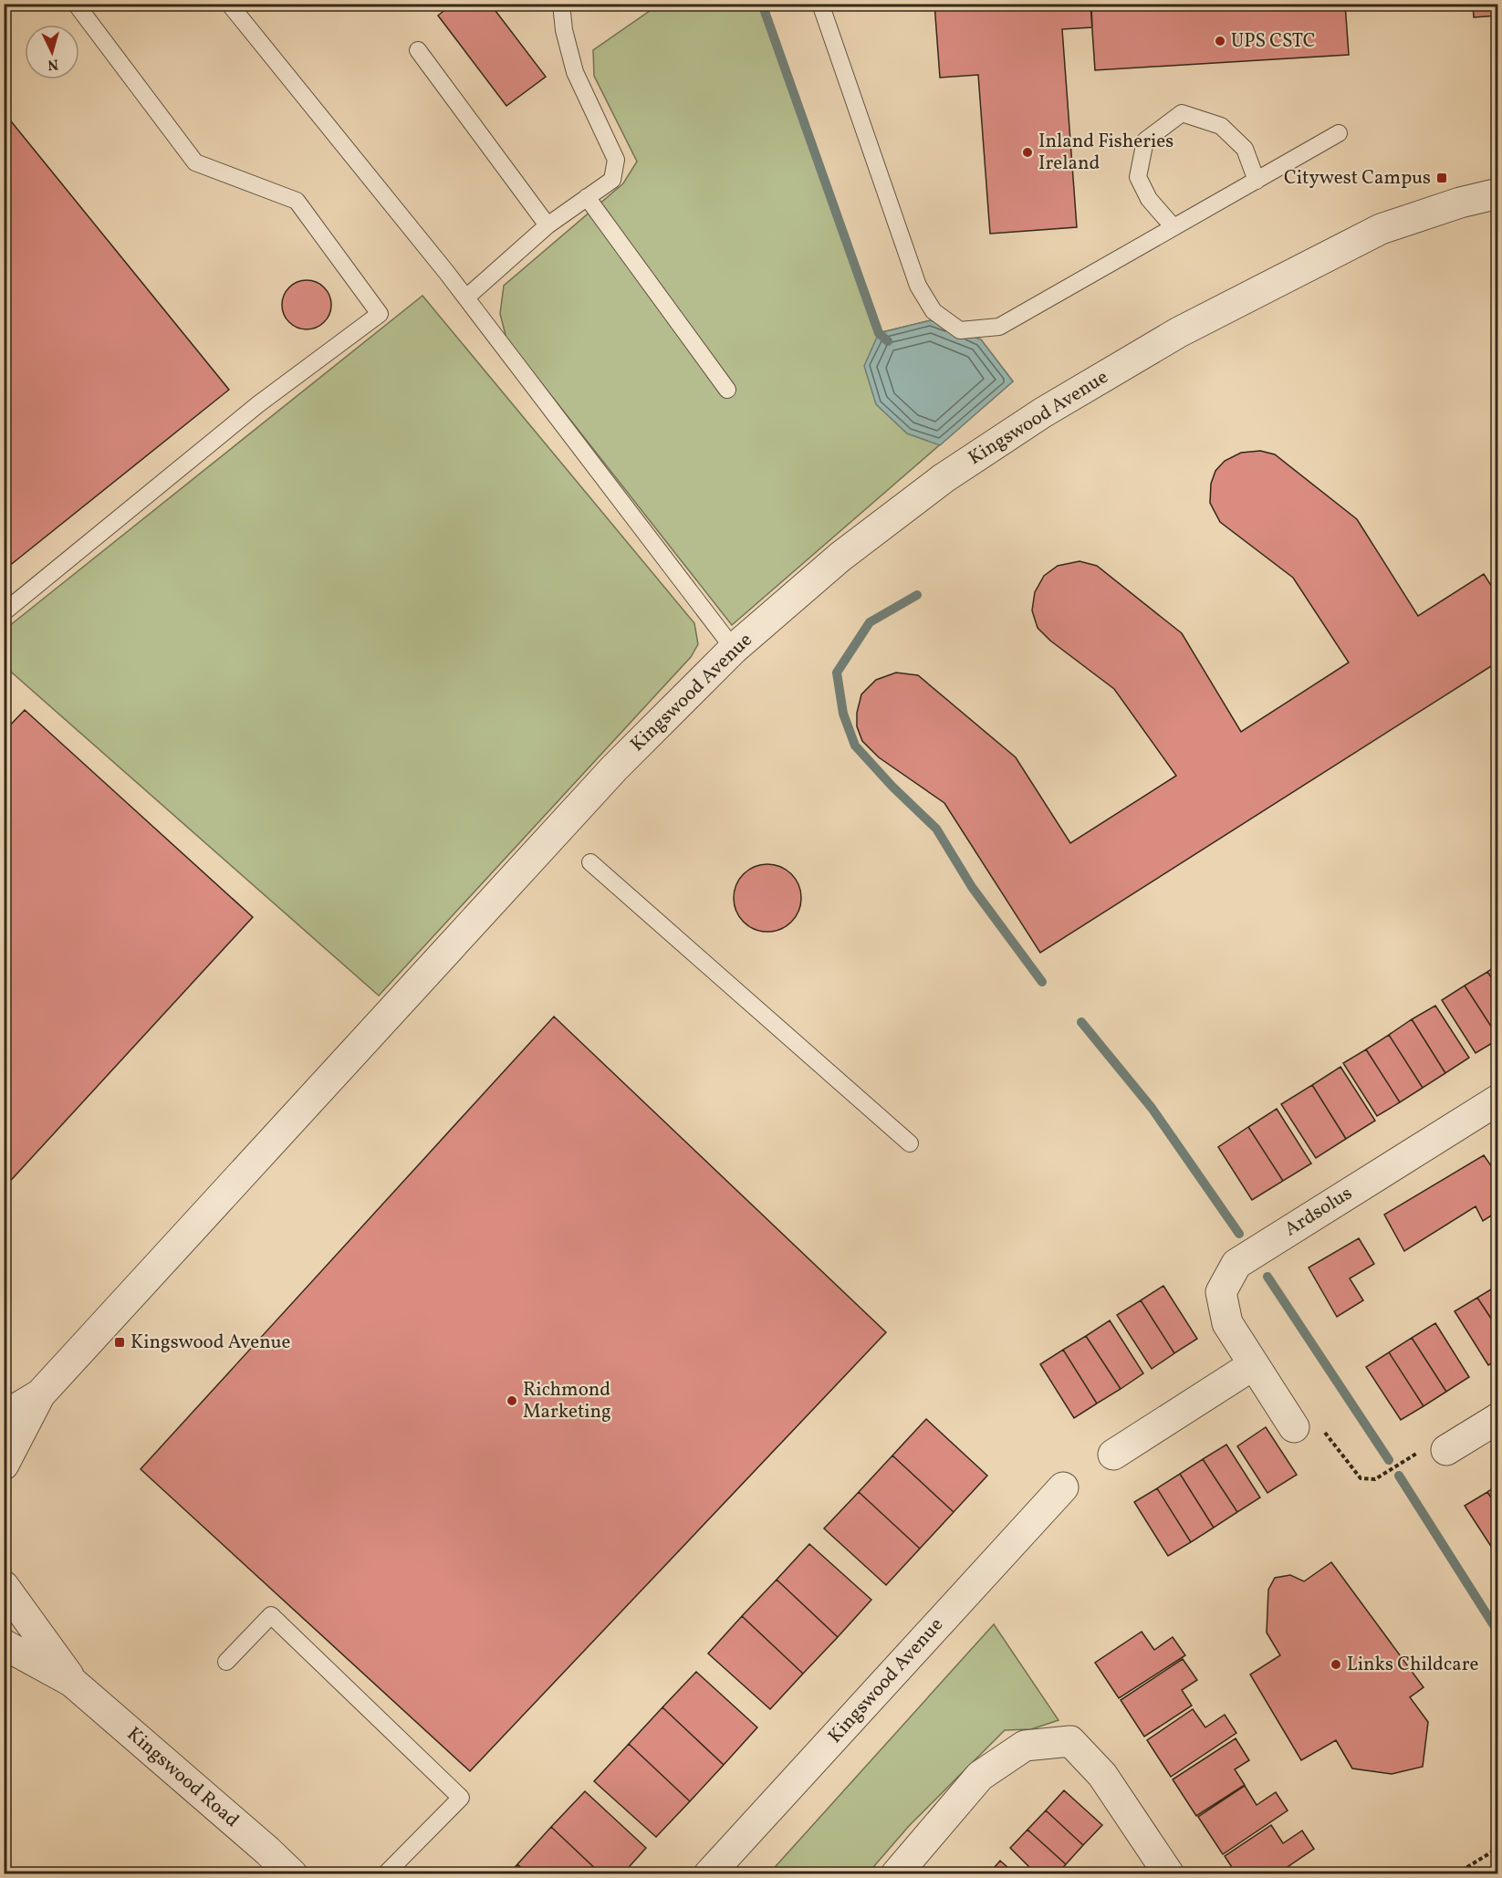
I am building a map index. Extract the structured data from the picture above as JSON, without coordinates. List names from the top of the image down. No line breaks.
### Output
{"streets":{"street":["Kingswood Avenue","Ardsolus","Kingswood Road"]},"places":{"other":["UPS CSTC","Inland Fisheries Ireland","Richmond Marketing","Links Childcare"],"transit":["Citywest Campus","Kingswood Avenue"]},"north":"bottom"}
